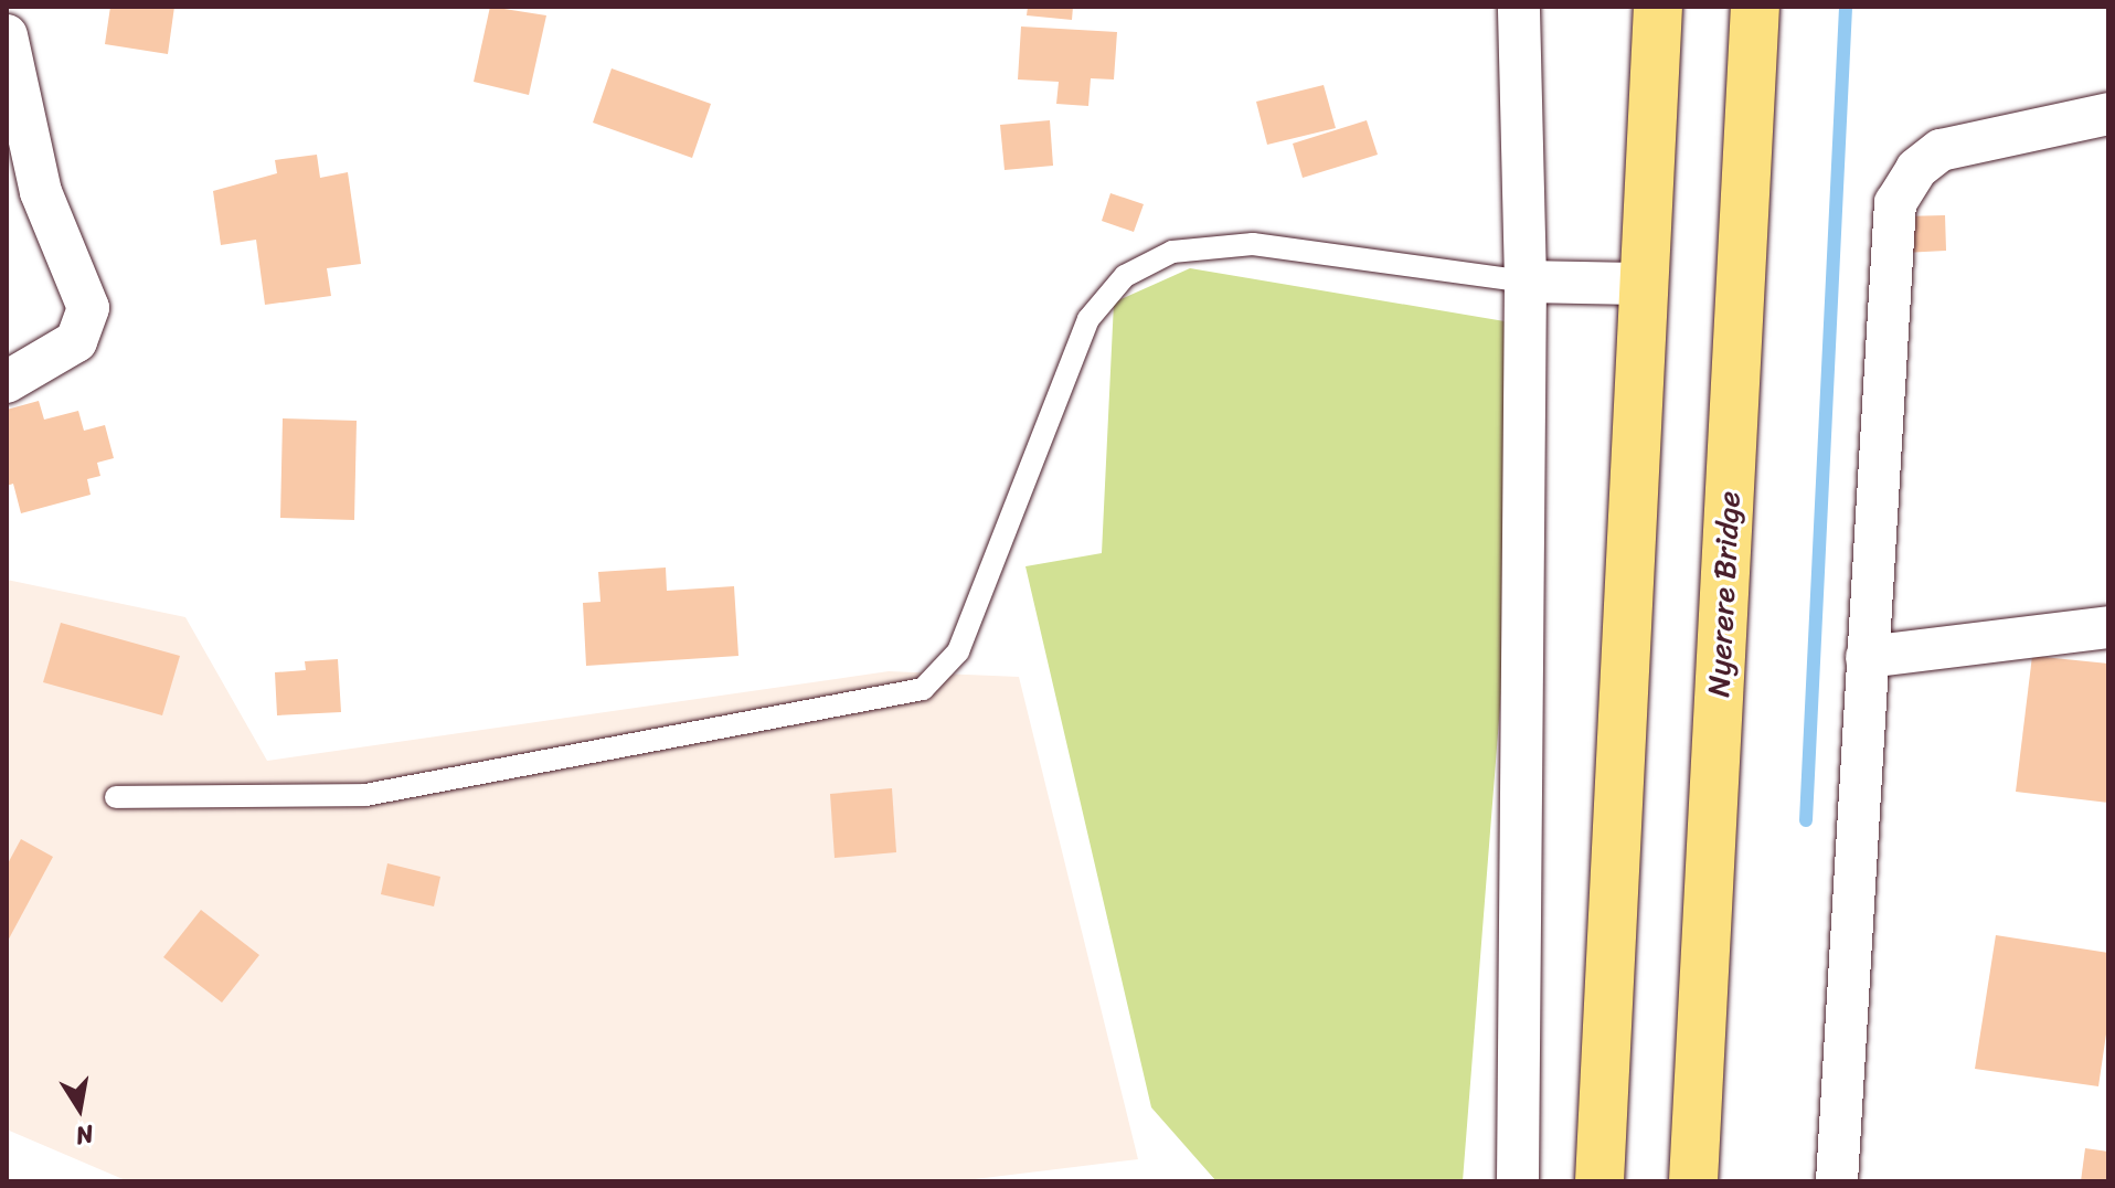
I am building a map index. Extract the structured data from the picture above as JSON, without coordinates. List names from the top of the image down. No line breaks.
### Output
{"streets":{"main road":["Nyerere Bridge"]},"north":"bottom"}
